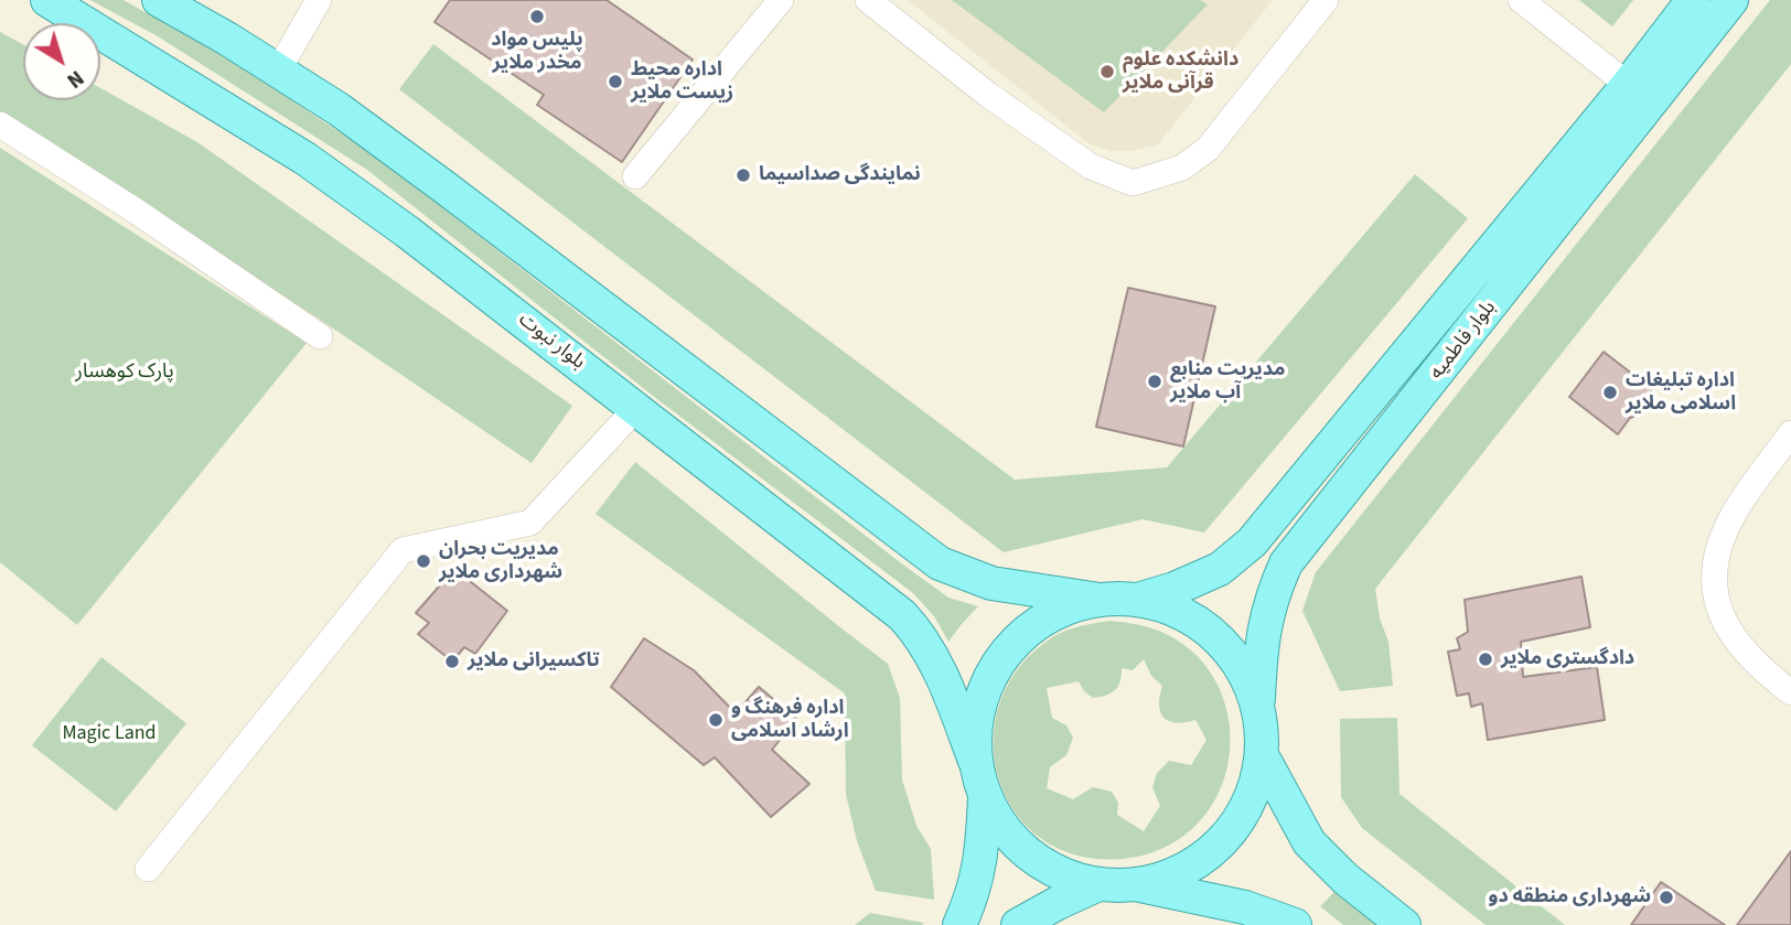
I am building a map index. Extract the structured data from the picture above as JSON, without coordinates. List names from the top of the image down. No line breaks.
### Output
{"streets":{"main road":["بلوار فاطمیه","بلوار نبوت"]},"parks":["پارک کوهسار","Magic Land"],"places":["پلیس مواد مخدر ملایر","دانشکده علوم قرآنی ملایر","اداره محیط زیست ملایر","نمایندگی صداسیما","مدیریت منابع آب ملایر","اداره تبلیغات اسلامی ملایر","مدیریت بحران شهرداری ملایر","دادگستری ملایر","تاکسیرانی ملایر","اداره فرهنگ و ارشاد اسلامی","شهرداری منطقه دو"],"north":"bottom right"}
